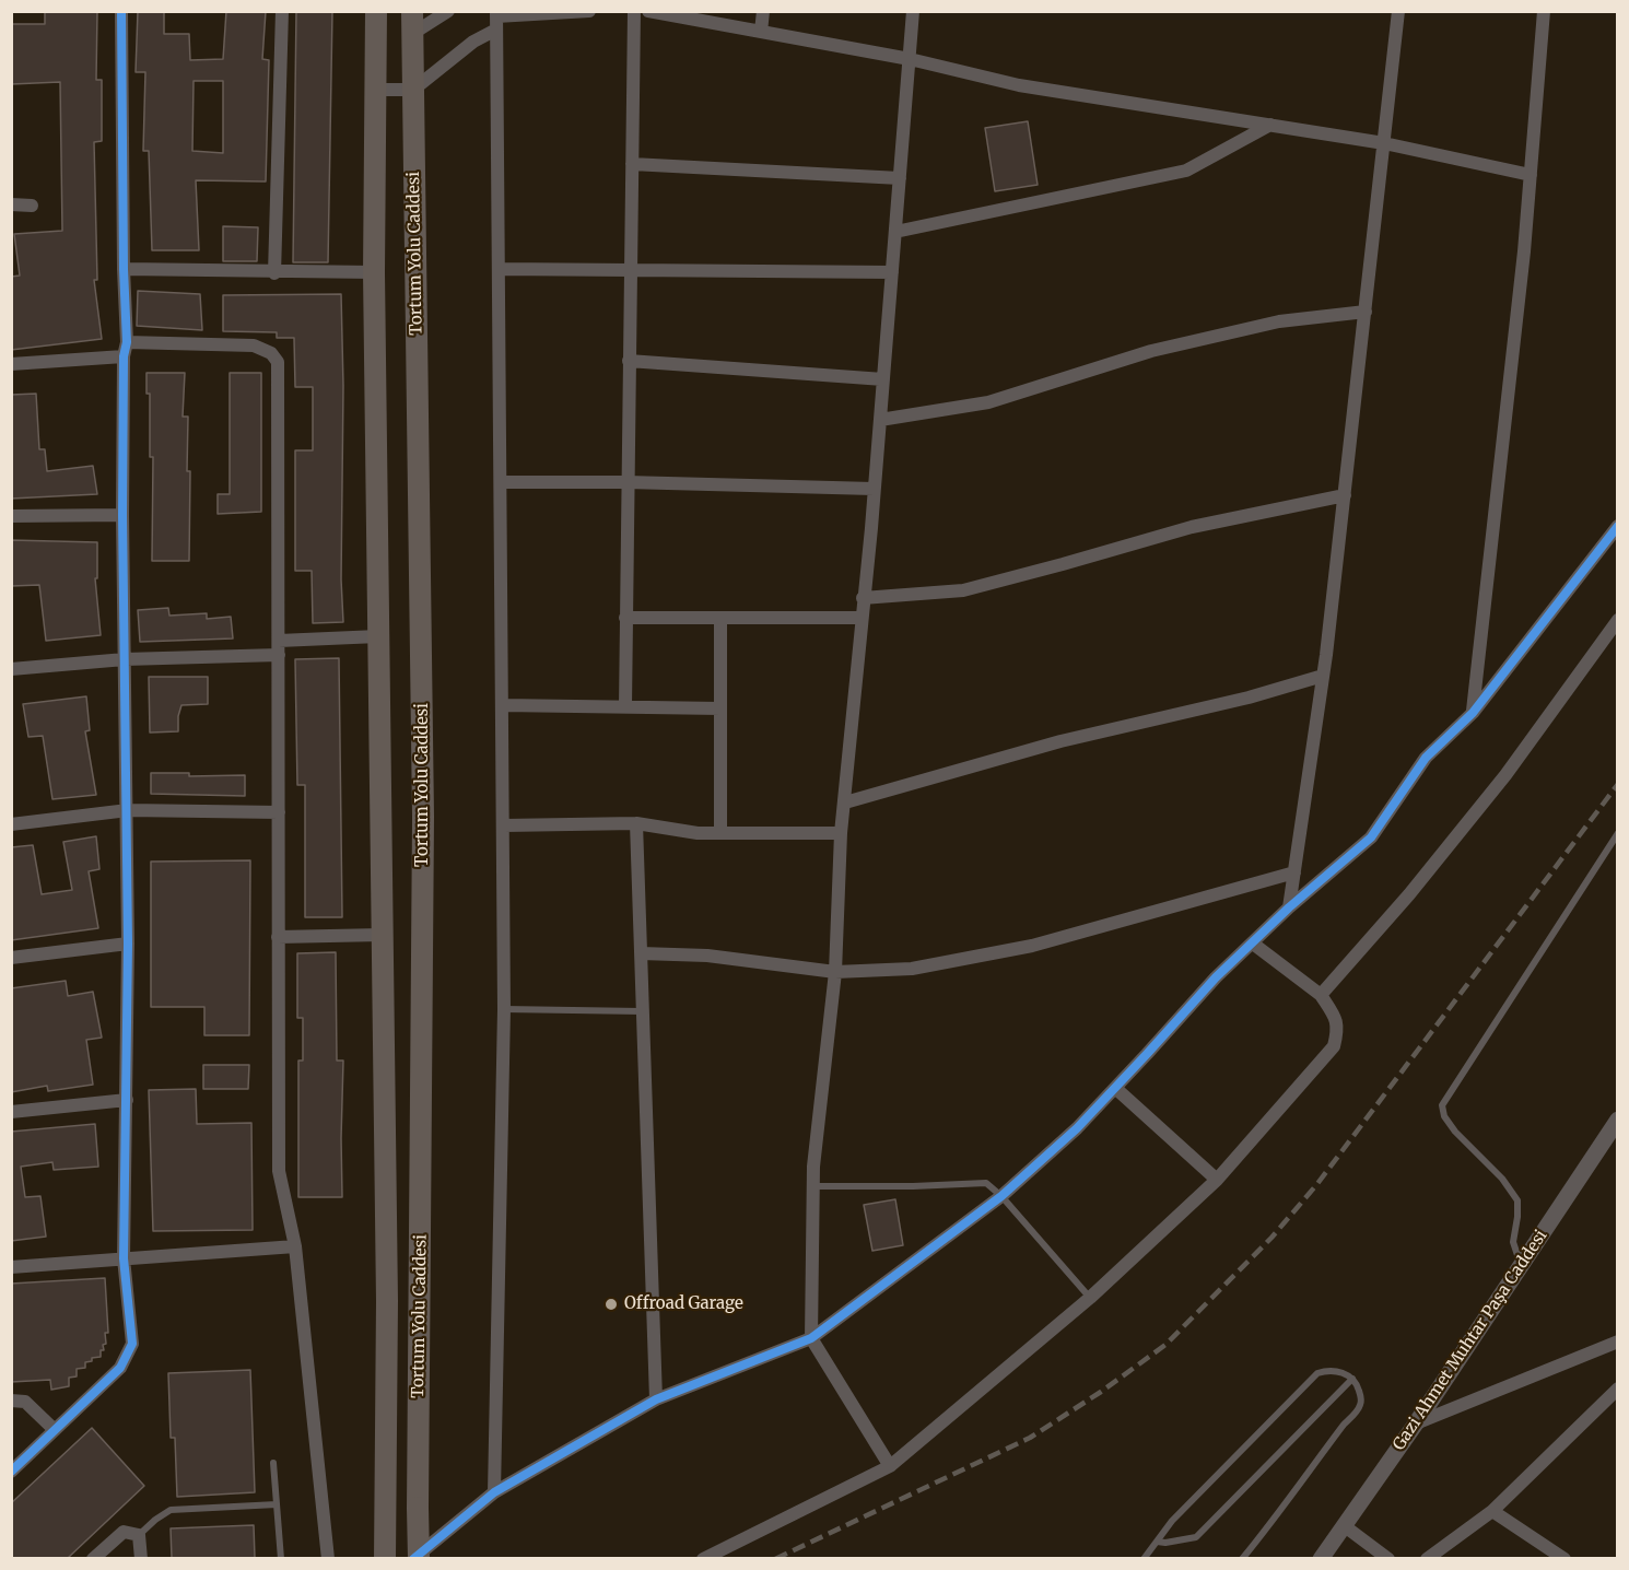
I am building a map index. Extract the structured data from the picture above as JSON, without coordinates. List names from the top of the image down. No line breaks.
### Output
{"streets":{"highway":["Tortum Yolu Caddesi"],"street":["Gazi Ahmet Muhtar Paşa Caddesi"]},"places":["Offroad Garage"]}
